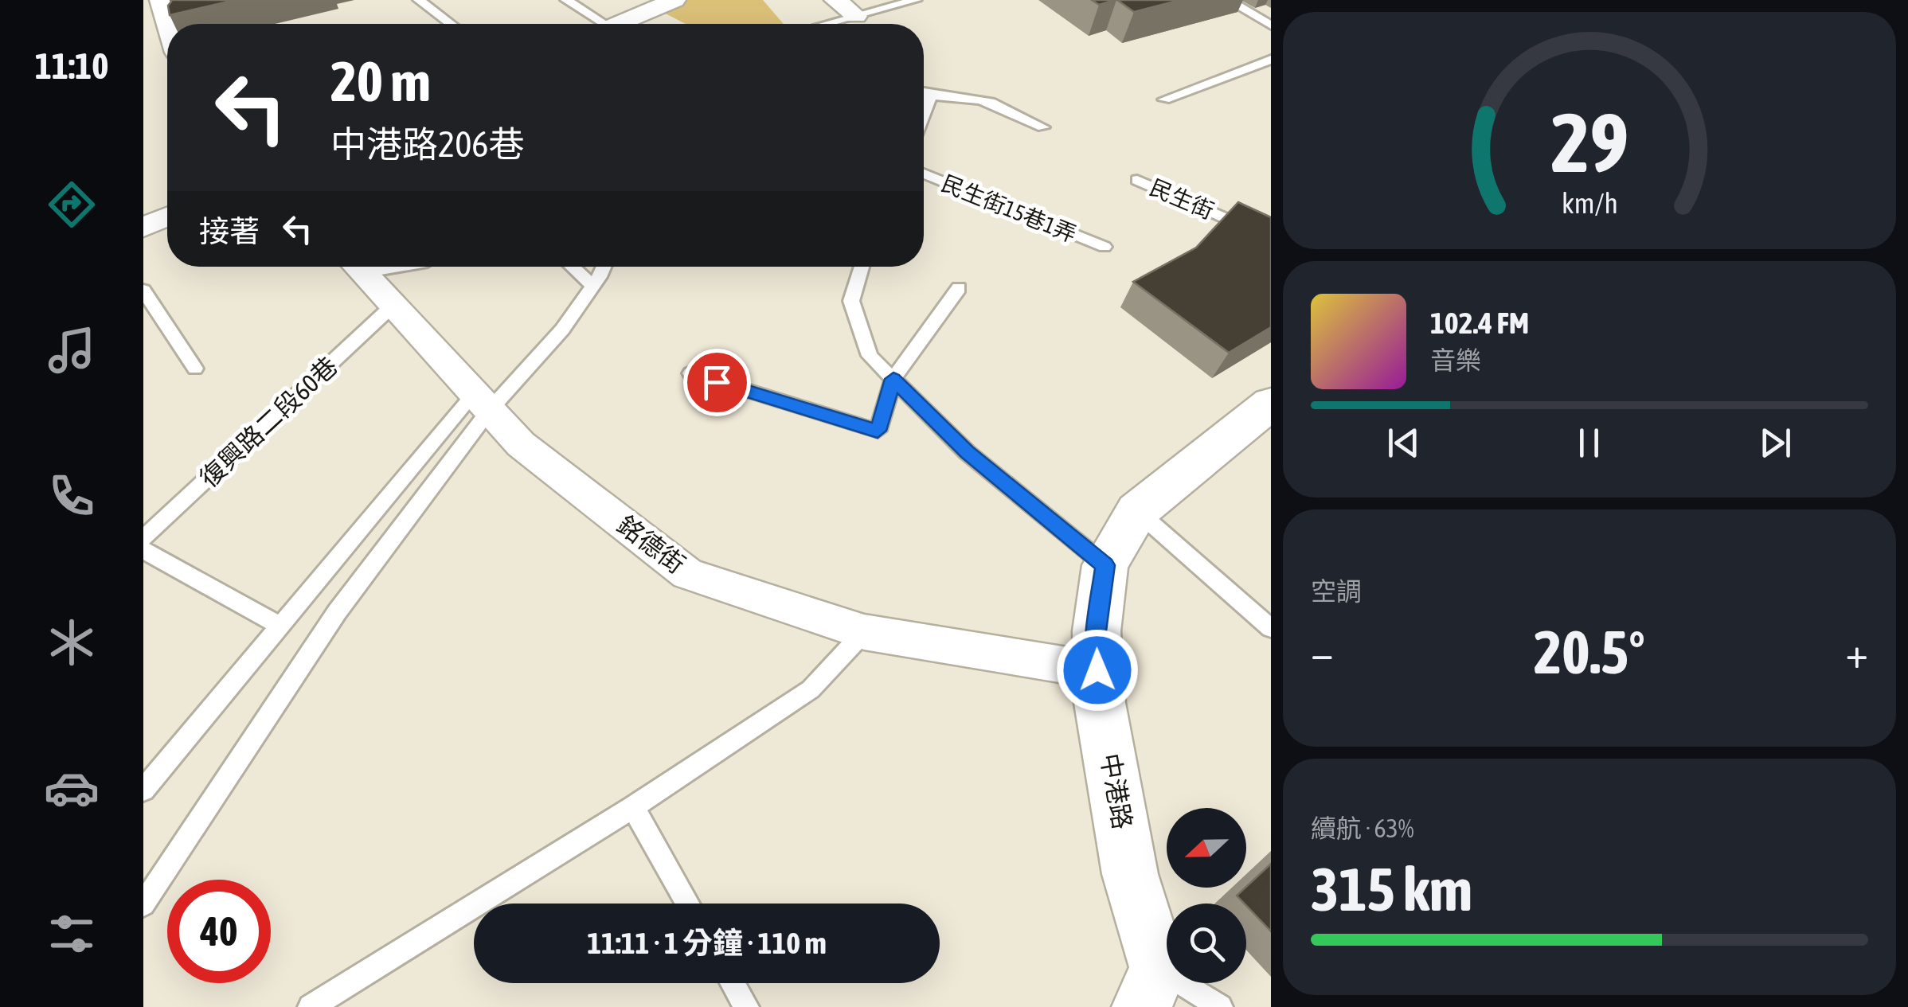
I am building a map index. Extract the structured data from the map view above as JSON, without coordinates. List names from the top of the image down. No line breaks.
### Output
{"streets":{"street":["銘德街","中港路"],"lane":["民生街","民生街15巷1弄","復興路二段60巷"]},"crossings":[["復興路二段60巷","銘德街"],["銘德街","中港路"]],"north":"left","page":{"tabs":"11:10","turn":["20 m","中港路206巷"],"then":"接著","song":["102.4 FM","音樂"],"tile":["空調",["續航 · 63%","315 km"]],"heat":["−","20.5°","+"],"limit":"40","trip":"11:11 · 1 分鐘 · 110 m","gauge":["29","km/h"]}}
